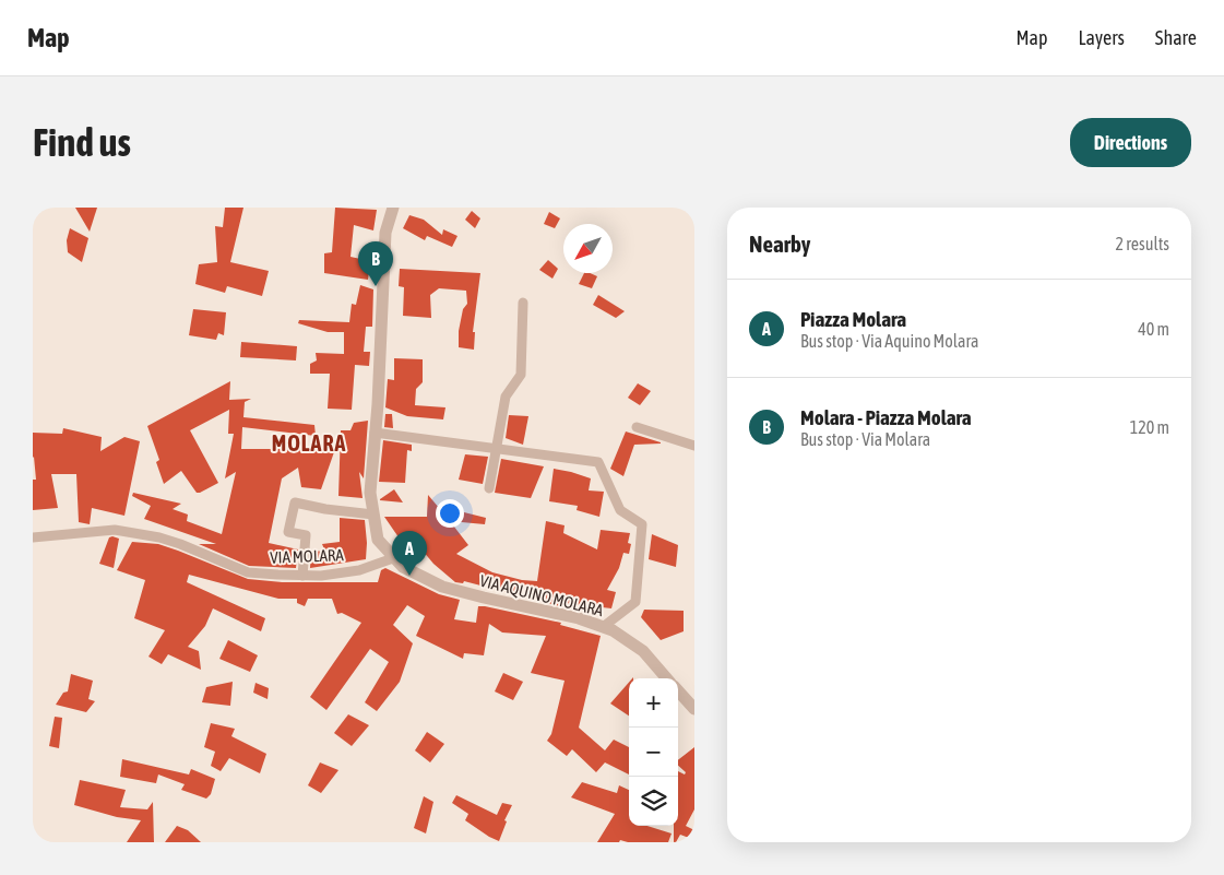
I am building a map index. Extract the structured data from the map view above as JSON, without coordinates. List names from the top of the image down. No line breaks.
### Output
{"streets":{"street":["VIA MOLARA","VIA AQUINO MOLARA"]},"crossings":[["VIA MOLARA","VIA AQUINO MOLARA"]],"districts":["MOLARA"],"north":"bottom left","page":{"header":"Map","nav":["Map","Layers","Share"],"buttons":"Directions","title":"Find us","heading":["Nearby","2 results"],"pins":["B","A"],"list":[{"mark":"A","name":"Piazza Molara","note":"Bus stop · Via Aquino Molara","value":"40 m"},{"mark":"B","name":"Molara - Piazza Molara","note":"Bus stop · Via Molara","value":"120 m"}],"map_buttons":["+","−"]}}
